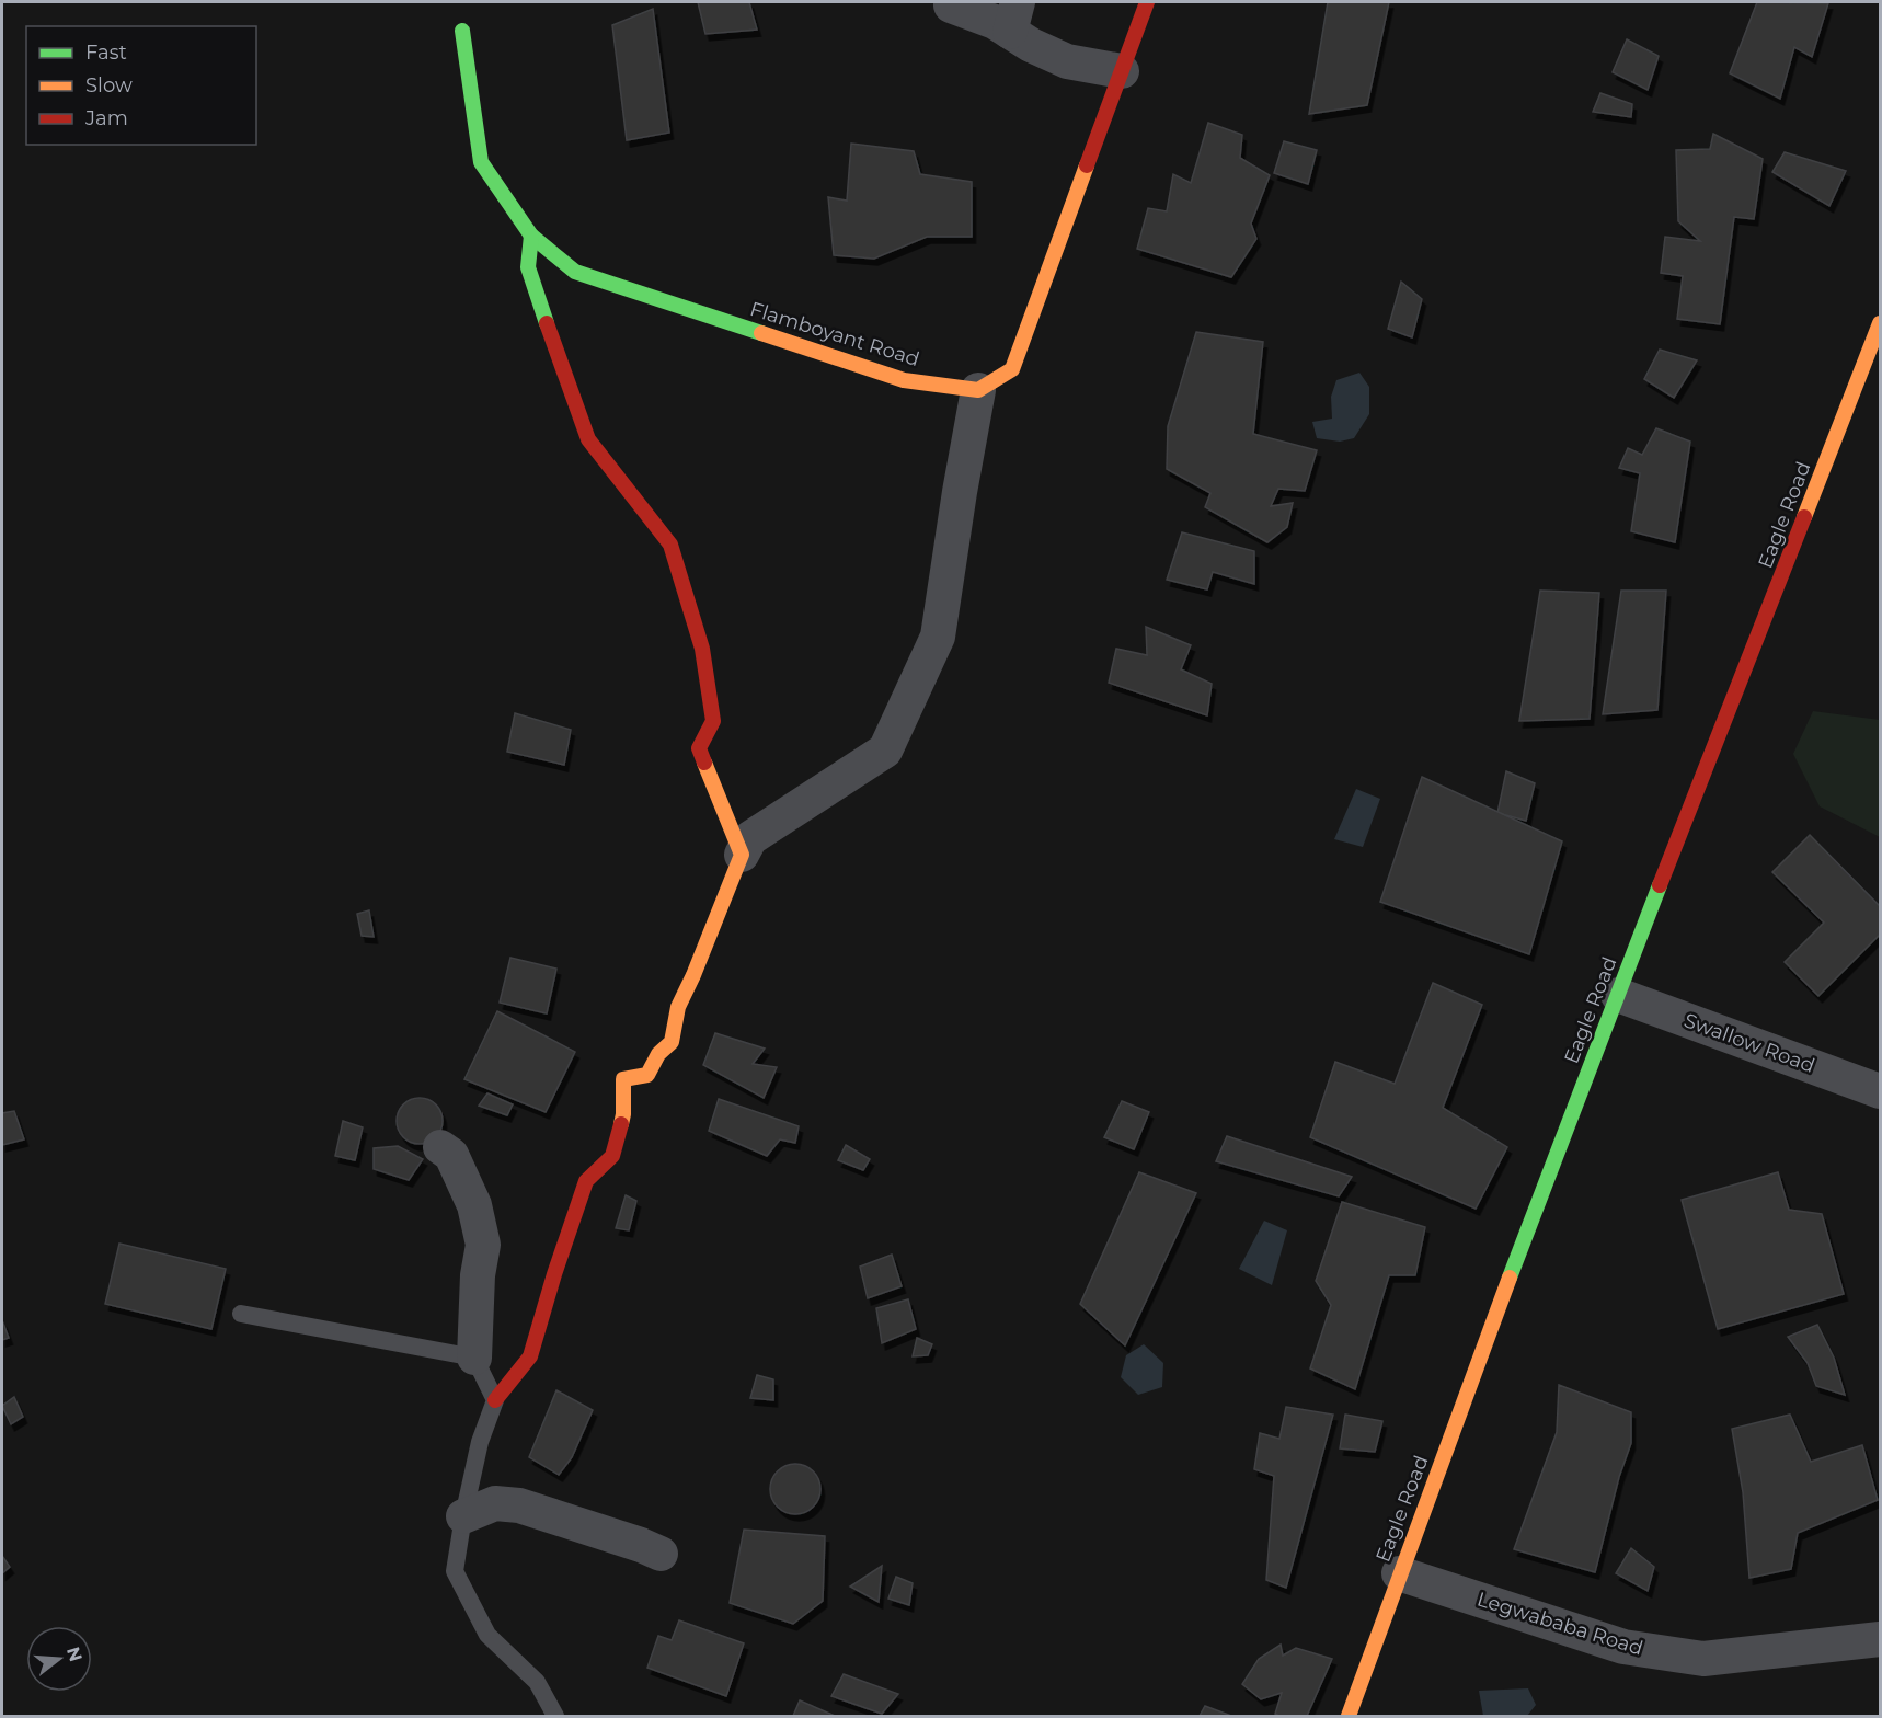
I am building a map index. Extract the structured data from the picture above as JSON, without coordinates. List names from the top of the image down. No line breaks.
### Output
{"streets":{"street":["Flamboyant Road","Eagle Road","Swallow Road","Legwababa Road"]},"crossings":[["Eagle Road","Swallow Road"],["Eagle Road","Legwababa Road"]],"legend":["Fast","Slow","Jam"],"north":"right"}
